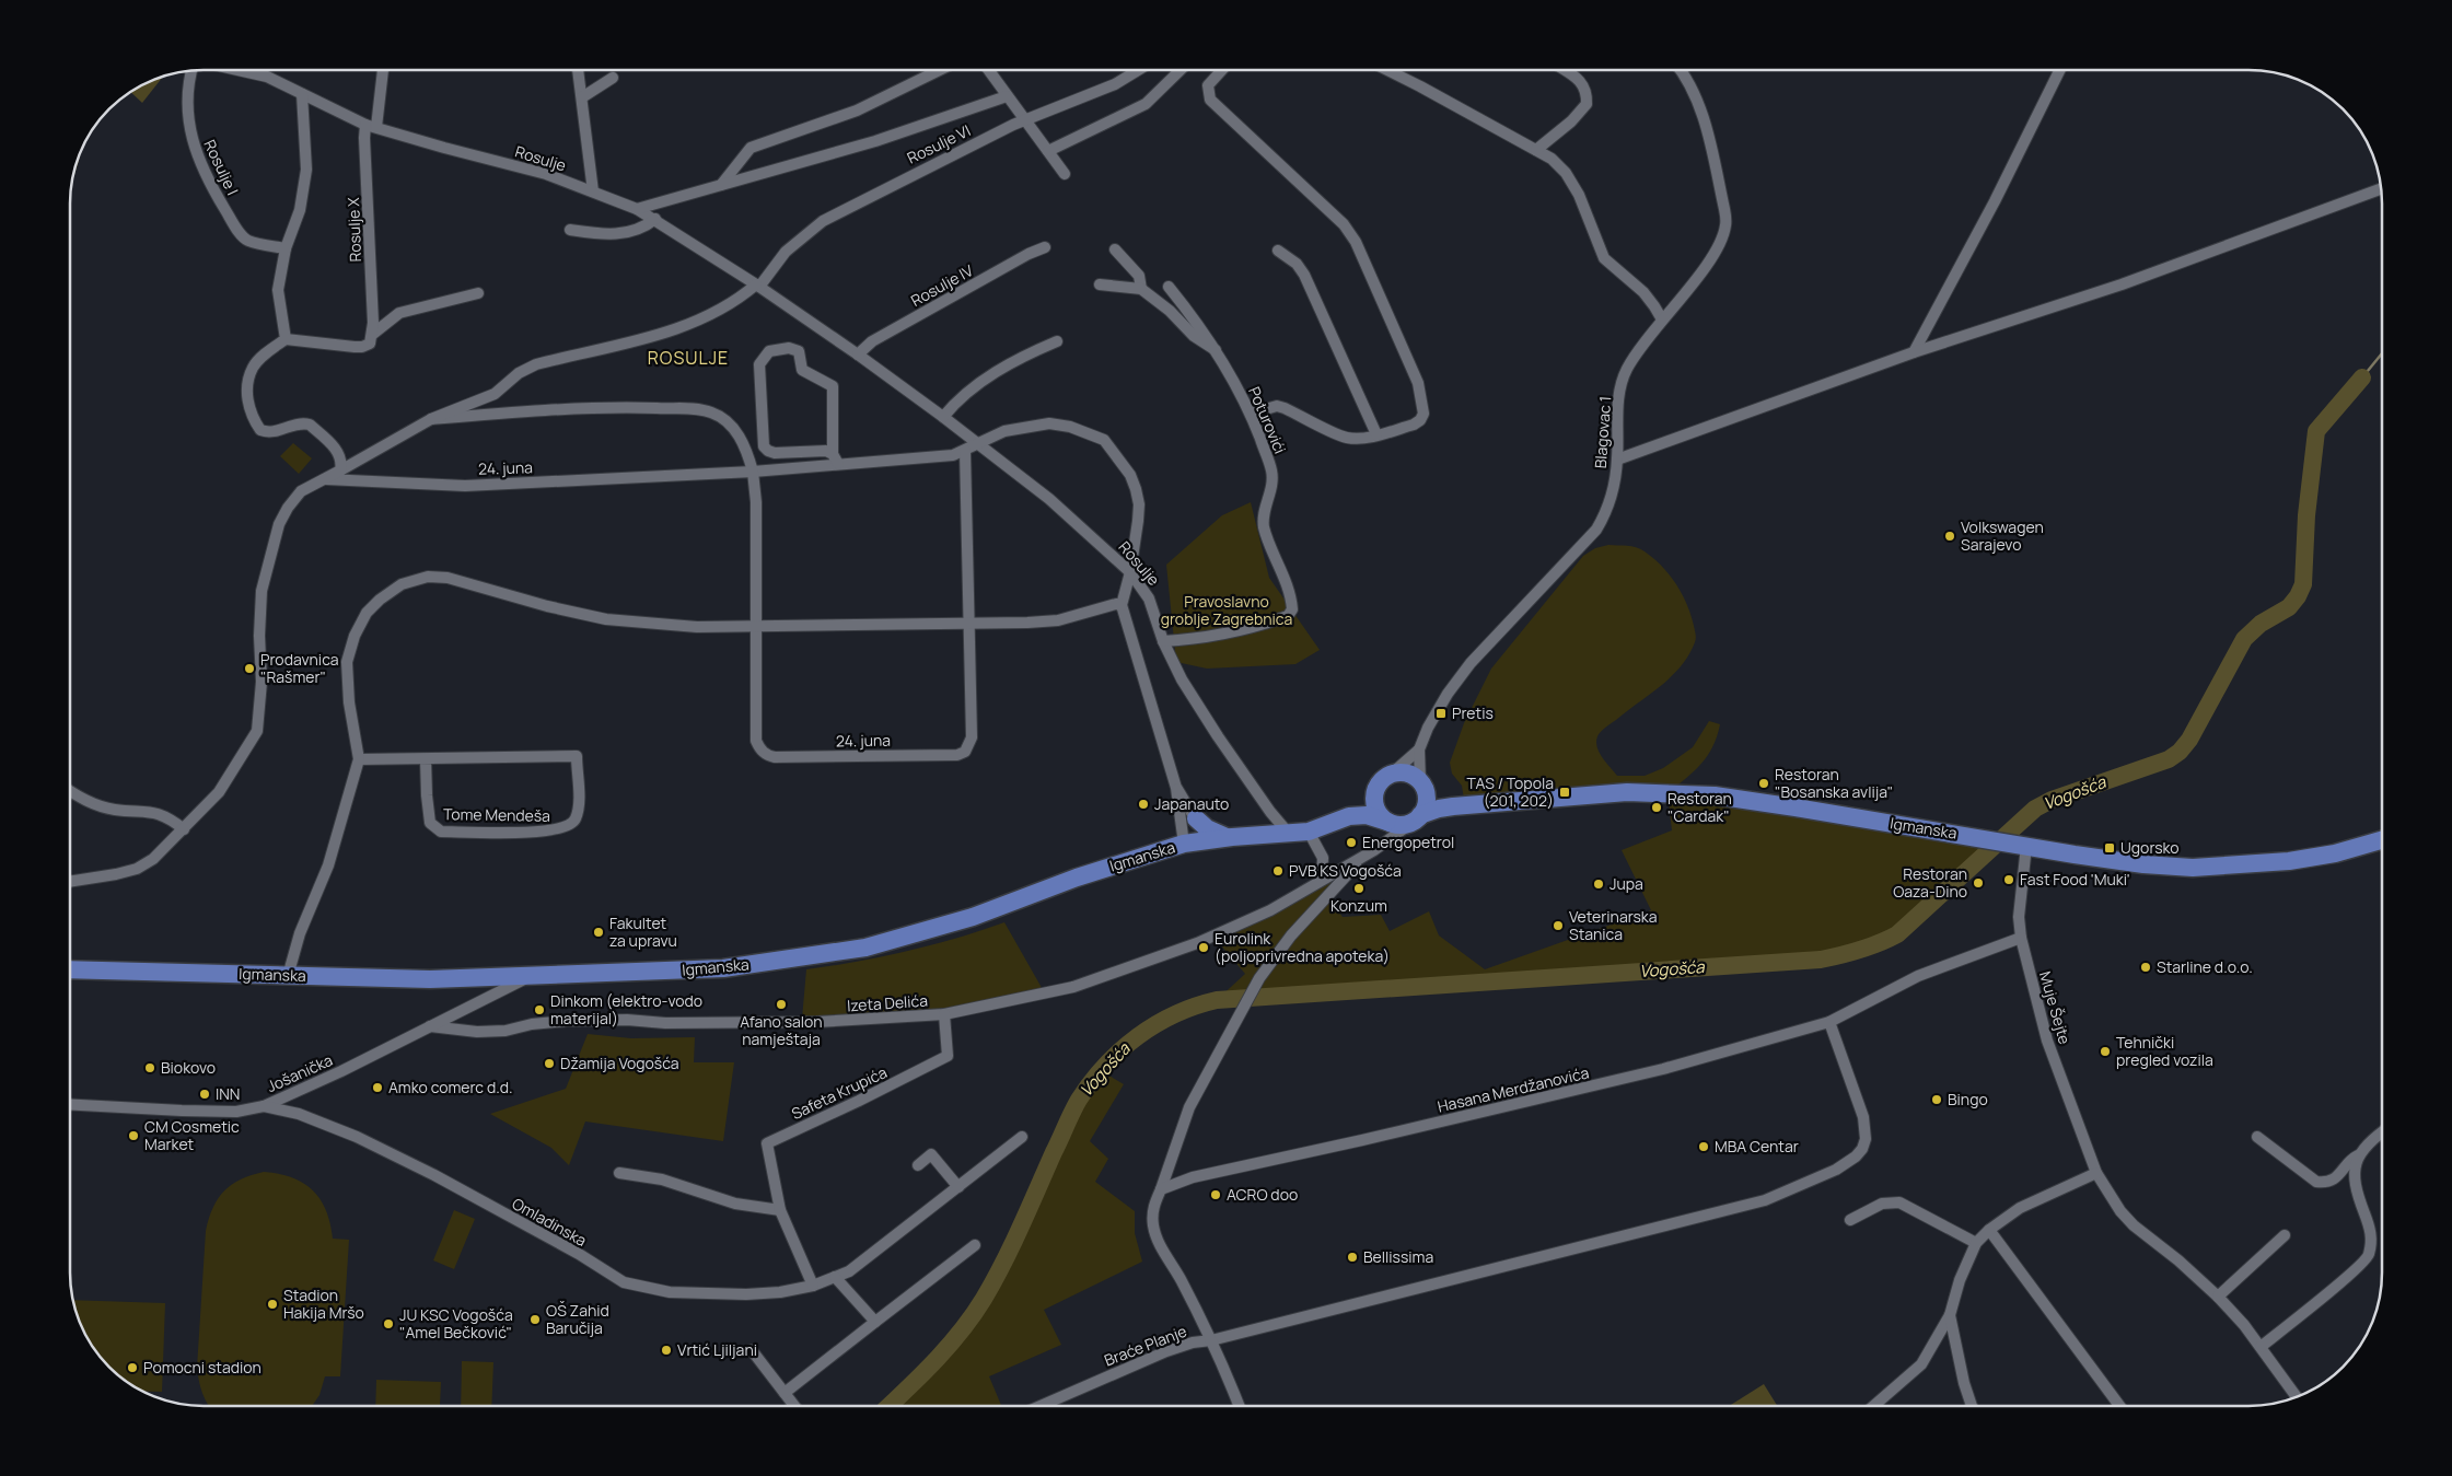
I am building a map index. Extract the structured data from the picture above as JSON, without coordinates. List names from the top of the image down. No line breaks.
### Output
{"streets":{"main road":["Igmanska"],"street":["Rosulje VI","Rosulje","Rosulje I","Rosulje X","Rosulje IV","Poturovići","Blagovac 1","24. juna","Tome Mendeša","Izeta Delića","Muje Šejte","Jošanička","Hasana Merdžanovića","Safeta Krupića","Omladinska","Braće Planje"]},"crossings":[["Rosulje VI","Rosulje"],["Rosulje","Rosulje X"],["Rosulje","Rosulje IV"],["Rosulje","Poturovići"],["Rosulje","Igmanska"],["Blagovac 1","Igmanska"],["Blagovac 1","Izeta Delića"],["Igmanska","Izeta Delića"],["Igmanska","Muje Šejte"],["Igmanska","Jošanička"],["Izeta Delića","Jošanička"],["Izeta Delića","Safeta Krupića"],["Muje Šejte","Hasana Merdžanovića"],["Jošanička","Omladinska"],["Safeta Krupića","Omladinska"]],"districts":["ROSULJE"],"water":["Vogošća"],"parks":["Pravoslavno groblje Zagrebnica"],"places":{"other":["Volkswagen Sarajevo","Prodavnica \"Rašmer\"","Restoran \"Bosanska avlija\"","Japanauto","Restoran \"Cardak\"","Energopetrol","PVB KS Vogošća","Fast Food 'Muki'","Restoran Oaza-Dino","Jupa","Konzum","Veterinarska Stanica","Fakultet za upravu","Eurolink (poljoprivredna apoteka)","Starline d.o.o.","Afano salon namještaja","Dinkom (elektro-vodo materijal)","Tehnički pregled vozila","Džamija Vogošća","Biokovo","Amko comerc d.d.","INN","Bingo","CM Cosmetic Market","MBA Centar","ACRO doo","Bellissima","Stadion Hakija Mršo","OŠ Zahid Baručija","JU KSC Vogošća \"Amel Bečković\"","Vrtić Ljiljani","Pomocni stadion"],"transit":["Pretis","TAS / Topola (201, 202)","Ugorsko"]}}
